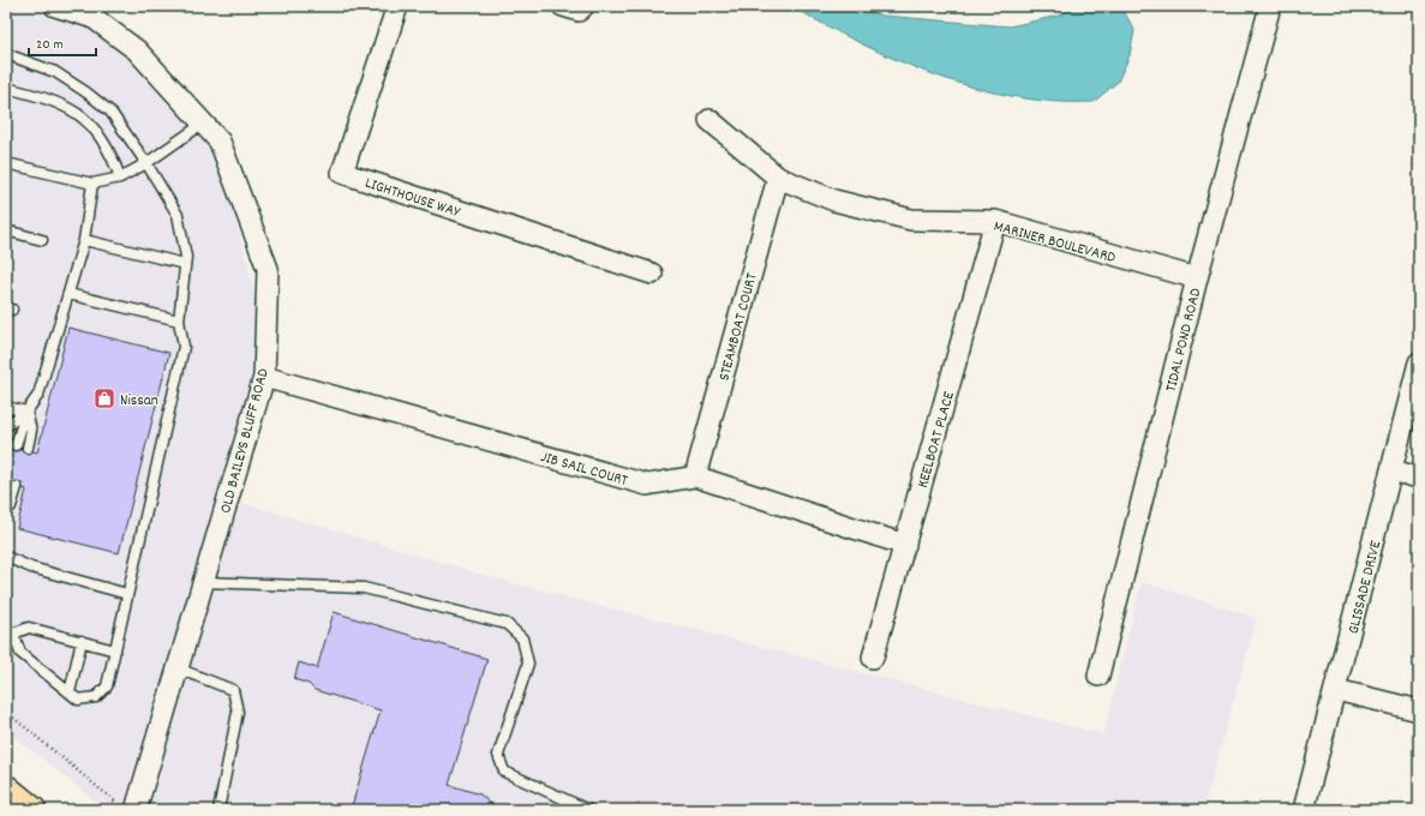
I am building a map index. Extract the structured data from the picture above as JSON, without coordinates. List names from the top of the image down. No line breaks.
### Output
{"streets":{"street":["LIGHTHOUSE WAY","MARINER BOULEVARD","STEAMBOAT COURT","TIDAL POND ROAD","KEELBOAT PLACE","OLD BAILEYS BLUFF ROAD","JIB SAIL COURT","GLISSADE DRIVE"]},"crossings":[["MARINER BOULEVARD","STEAMBOAT COURT"],["MARINER BOULEVARD","TIDAL POND ROAD"],["MARINER BOULEVARD","KEELBOAT PLACE"],["STEAMBOAT COURT","JIB SAIL COURT"],["KEELBOAT PLACE","JIB SAIL COURT"],["OLD BAILEYS BLUFF ROAD","JIB SAIL COURT"]],"places":{"shop":["Nissan"]},"scale_bar":"20 m"}
